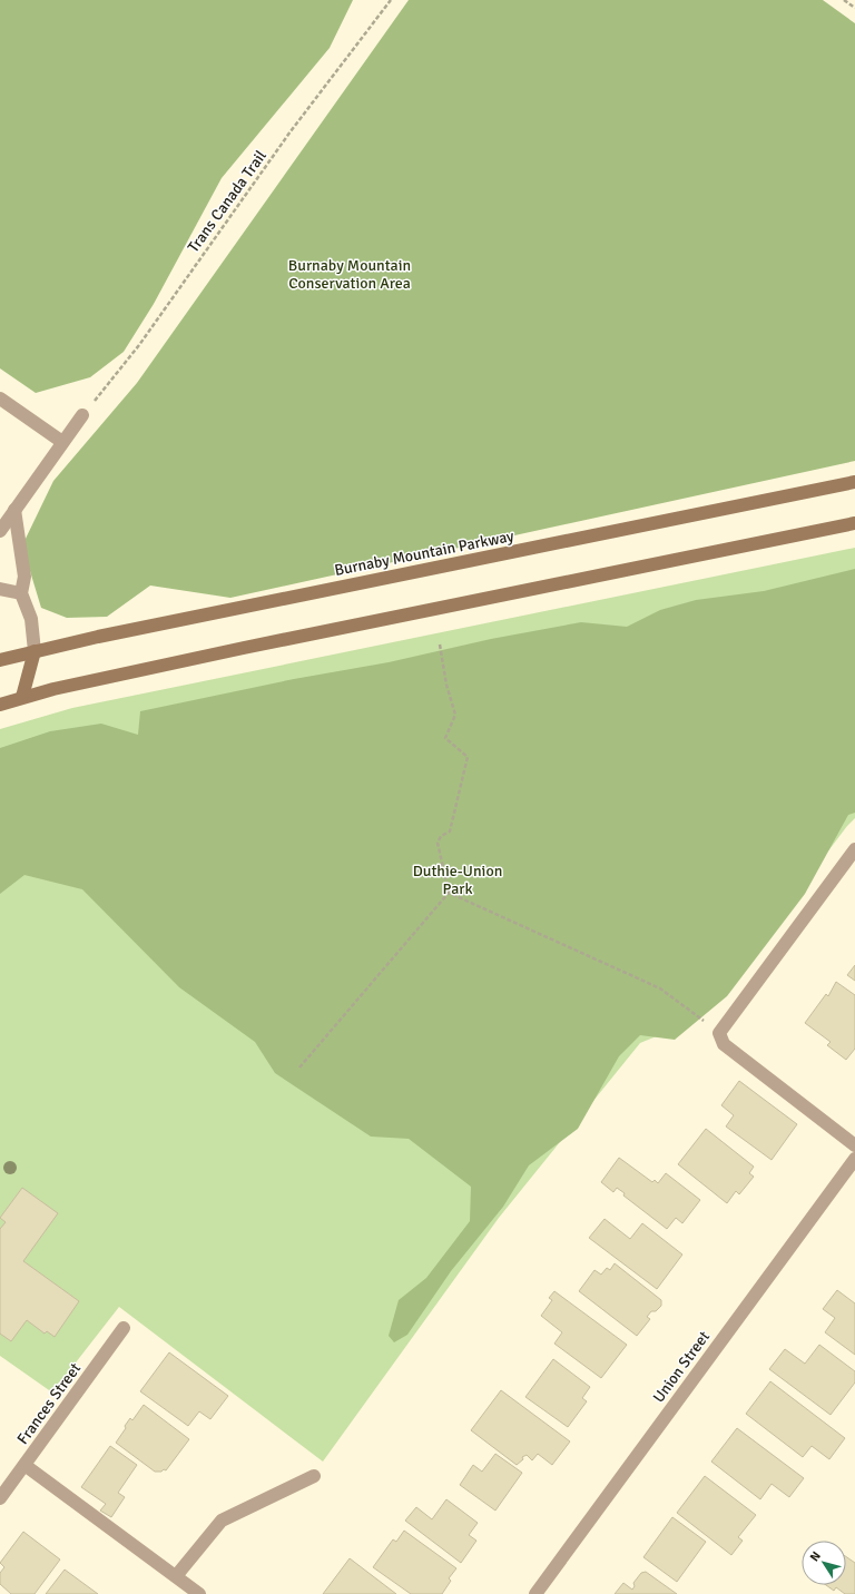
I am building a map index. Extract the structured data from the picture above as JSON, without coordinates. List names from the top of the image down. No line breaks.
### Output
{"streets":{"main road":["Burnaby Mountain Parkway"],"street":["Union Street","Frances Street"],"path":["Trans Canada Trail"]},"parks":["Burnaby Mountain Conservation Area","Duthie-Union Park"],"north":"top left"}
